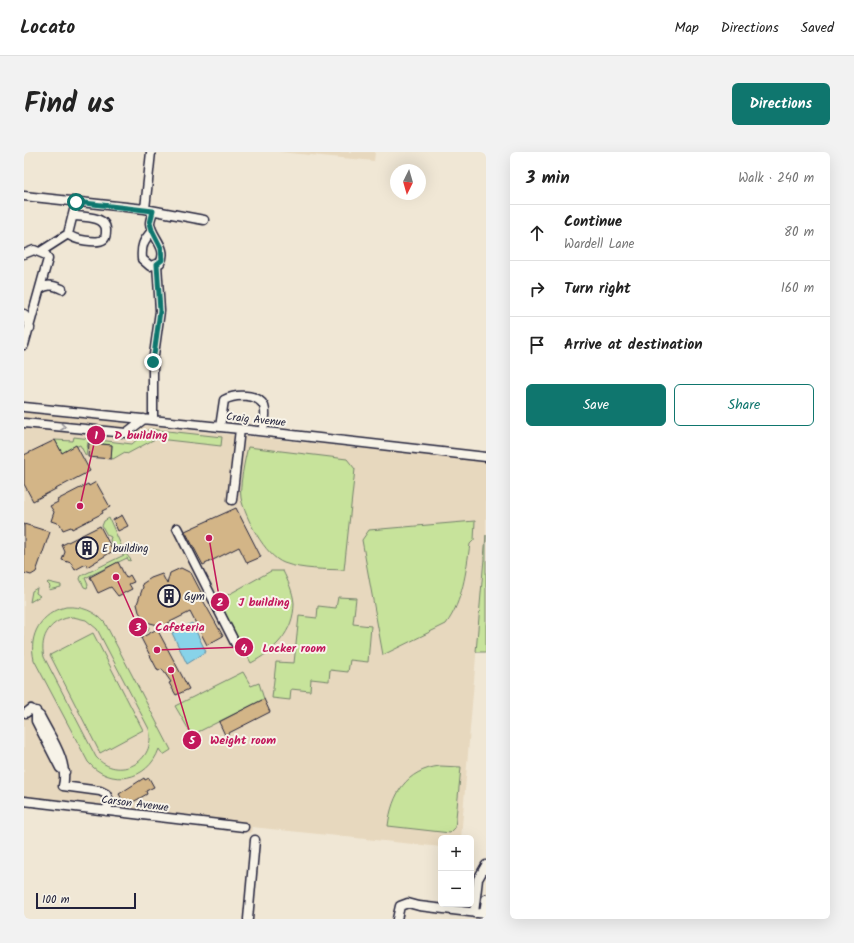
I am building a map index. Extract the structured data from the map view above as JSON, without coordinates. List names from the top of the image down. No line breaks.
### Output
{"streets":{"street":["Craig Avenue","Carson Avenue"]},"places":{"other":["D building","J building","Cafeteria","Locker room","Weight room"],"building":["E building","Gym"]},"scale_bar":"100 m","north":"bottom","page":{"header":"Locato","nav":["Map","Directions","Saved"],"title":"Find us","buttons":["Directions",["Save","Share"]],"heading":["3 min","Walk · 240 m"],"list":[["Continue","Wardell Lane","80 m"],["Turn right","160 m"],"Arrive at destination"],"map_buttons":["+","−"],"scale":"100 m"}}
